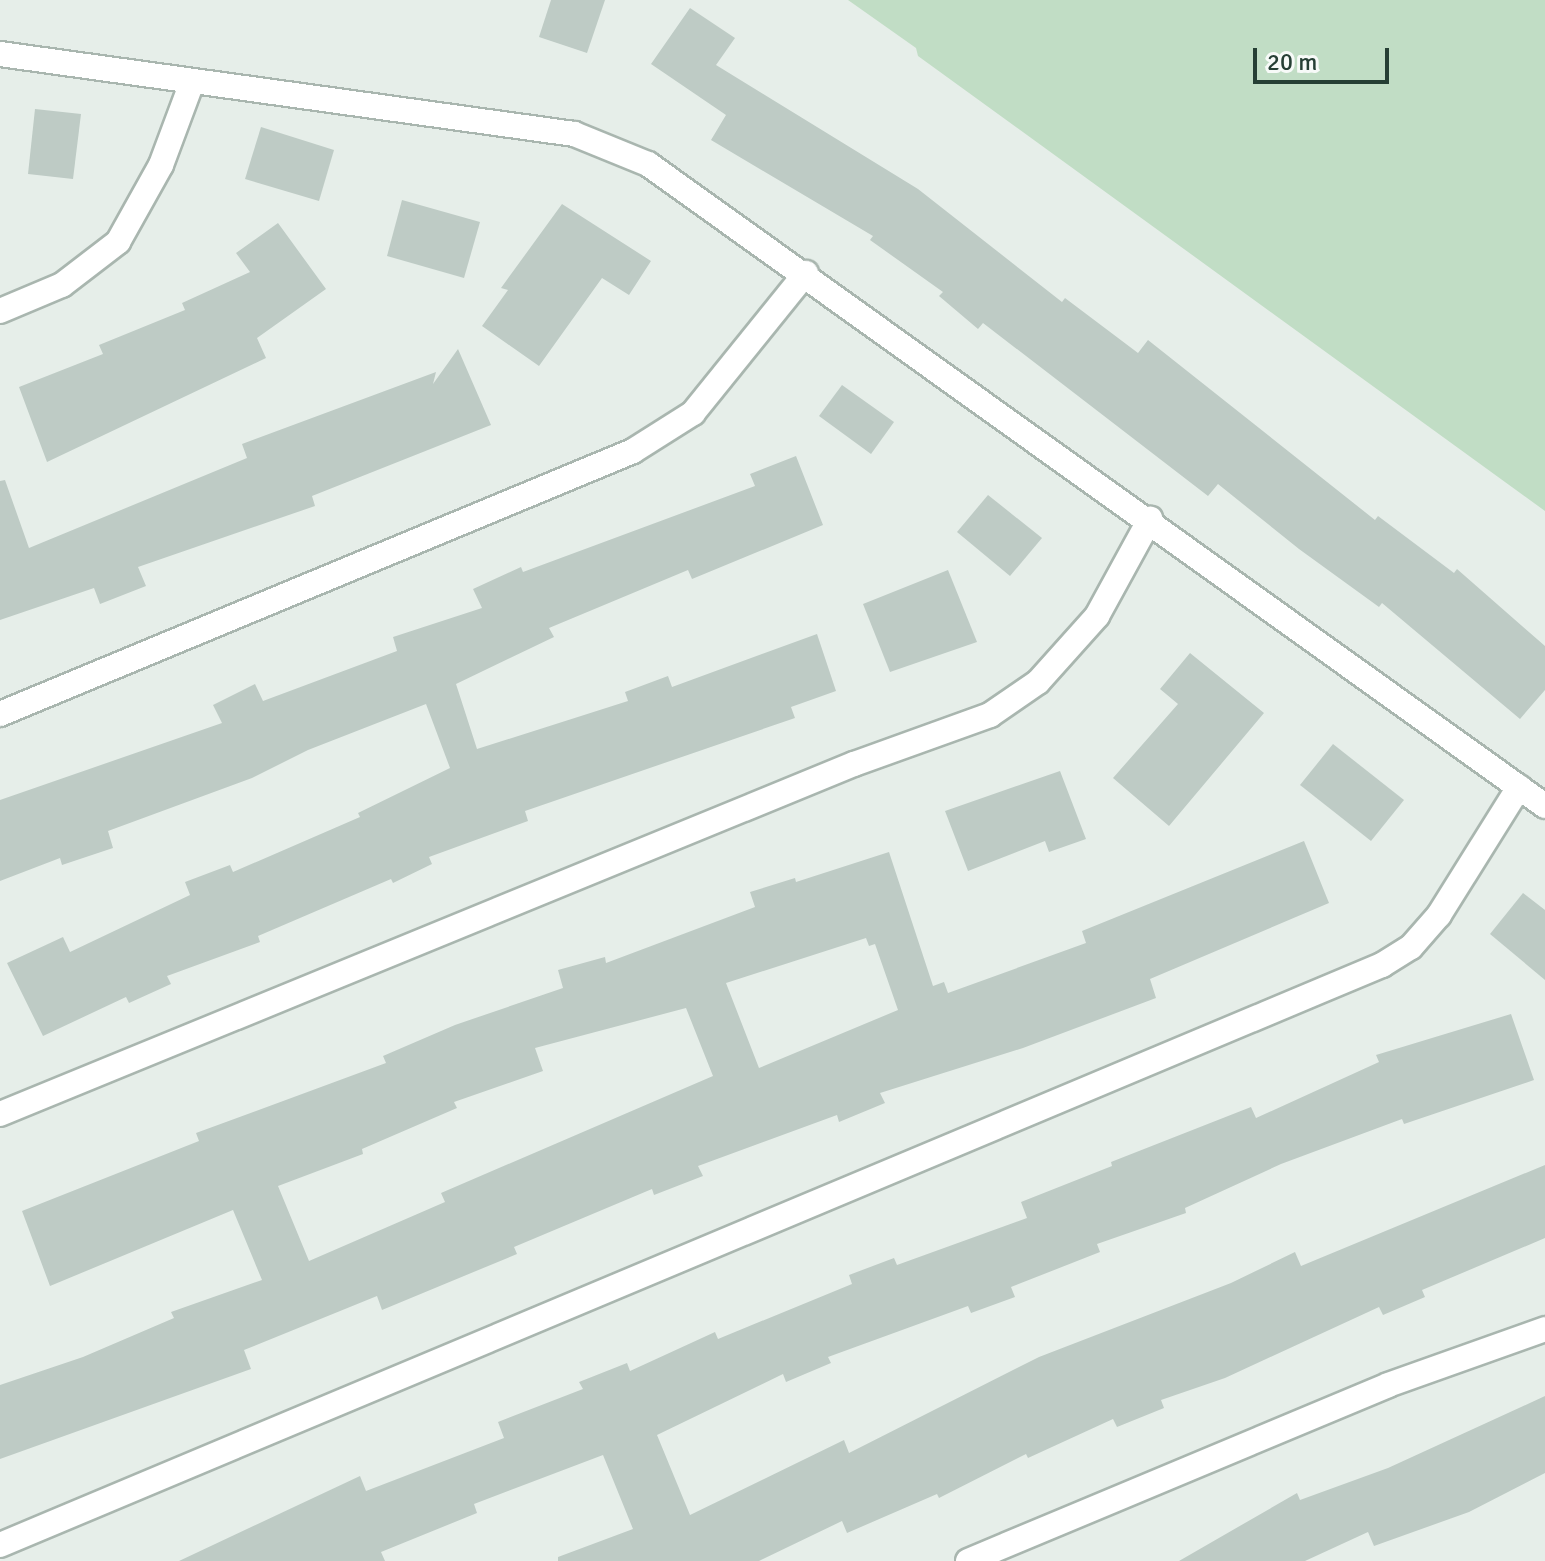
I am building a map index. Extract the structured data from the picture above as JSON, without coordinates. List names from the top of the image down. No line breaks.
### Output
{"scale_bar":"20 m"}
